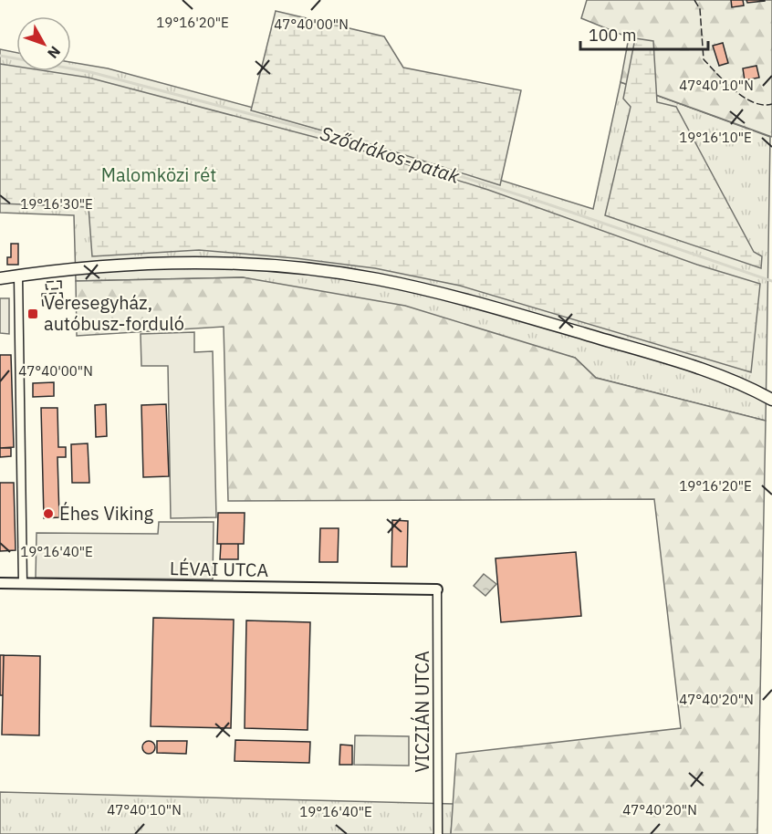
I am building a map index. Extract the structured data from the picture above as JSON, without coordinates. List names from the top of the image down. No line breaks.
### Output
{"streets":{"street":["LÉVAI UTCA","VICZIÁN UTCA"]},"crossings":[["LÉVAI UTCA","VICZIÁN UTCA"]],"water":["Sződrákos-patak"],"parks":["Malomközi rét"],"places":{"transit":["Veresegyház, autóbusz-forduló"],"other":["Éhes Viking"]},"scale_bar":"100 m","north":"bottom right","coordinates":["19°16'20\"E","47°40'00\"N","47°40'10\"N","19°16'10\"E","19°16'30\"E","19°16'40\"E","47°40'20\"N"]}
